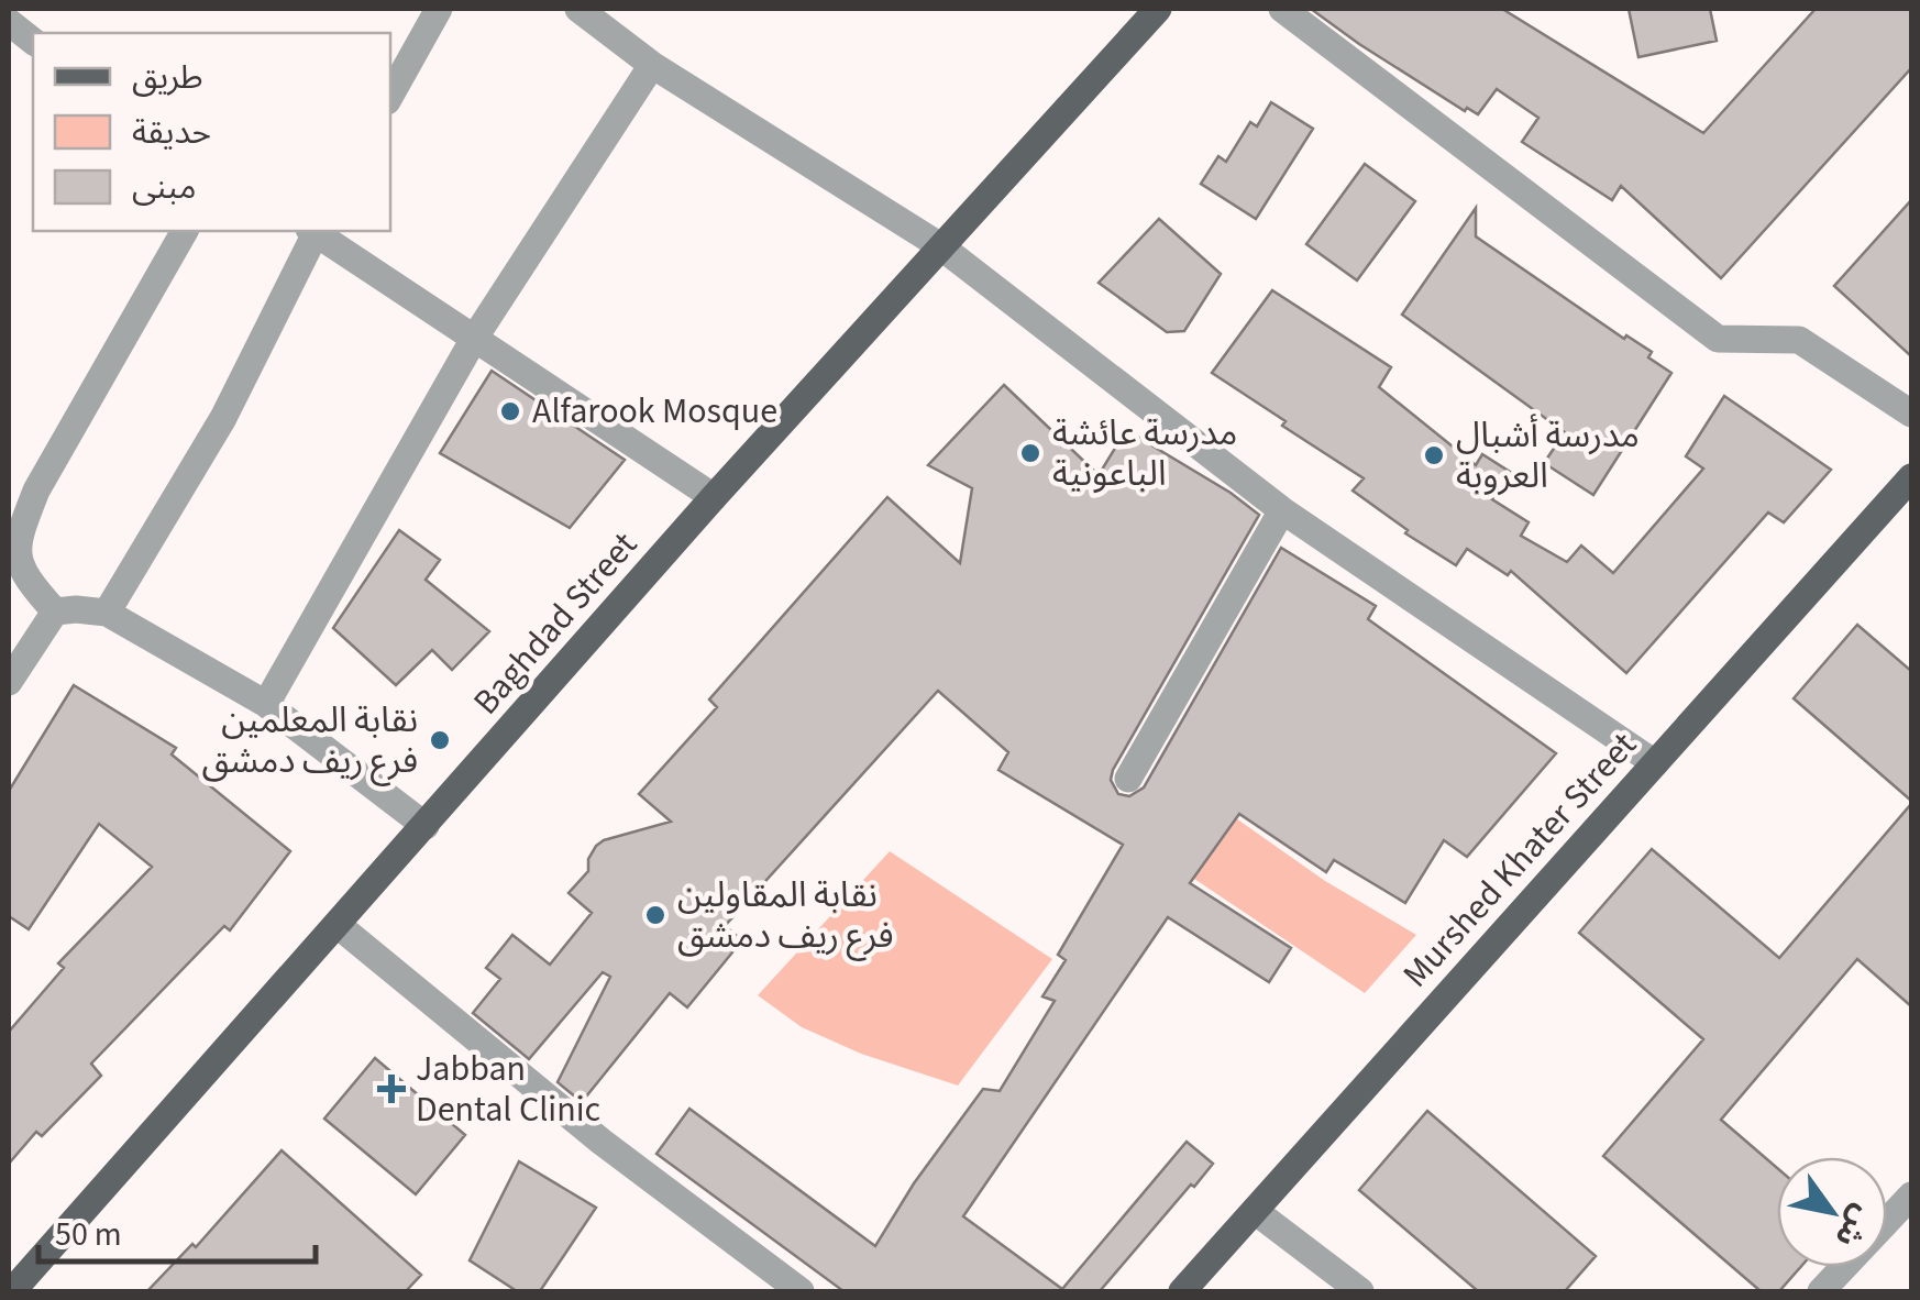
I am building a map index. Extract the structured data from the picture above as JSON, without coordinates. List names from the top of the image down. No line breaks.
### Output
{"streets":{"main road":["Baghdad Street","Murshed Khater Street"]},"places":{"other":["Alfarook Mosque","مدرسة عائشة الباعونية","مدرسة أشبال العروبة","نقابة المعلمين فرع ريف دمشق","نقابة المقاولين فرع ريف دمشق"],"health":["Jabban Dental Clinic"]},"legend":["طريق","حديقة","مبنى"],"scale_bar":"50 m","north":"bottom right"}
